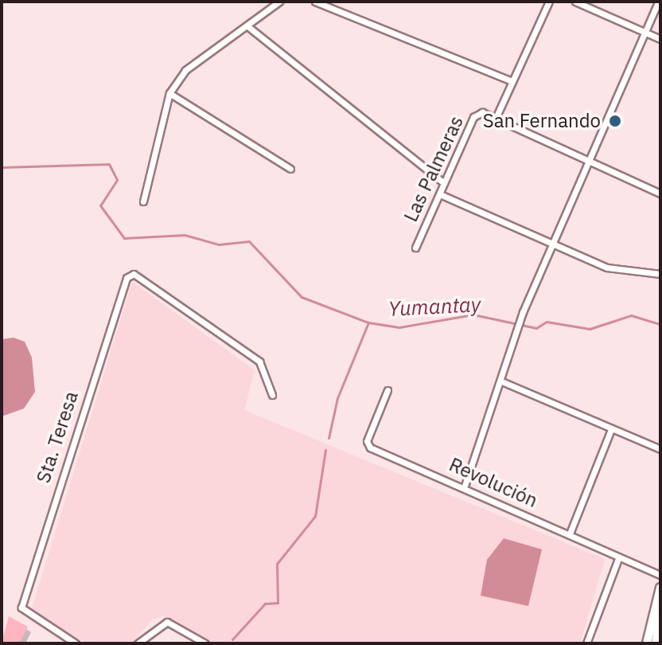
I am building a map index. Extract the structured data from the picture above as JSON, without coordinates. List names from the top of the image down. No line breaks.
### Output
{"streets":{"street":["Las Palmeras","Sta. Teresa","Revolución"]},"water":["Yumantay"],"places":["San Fernando"]}
